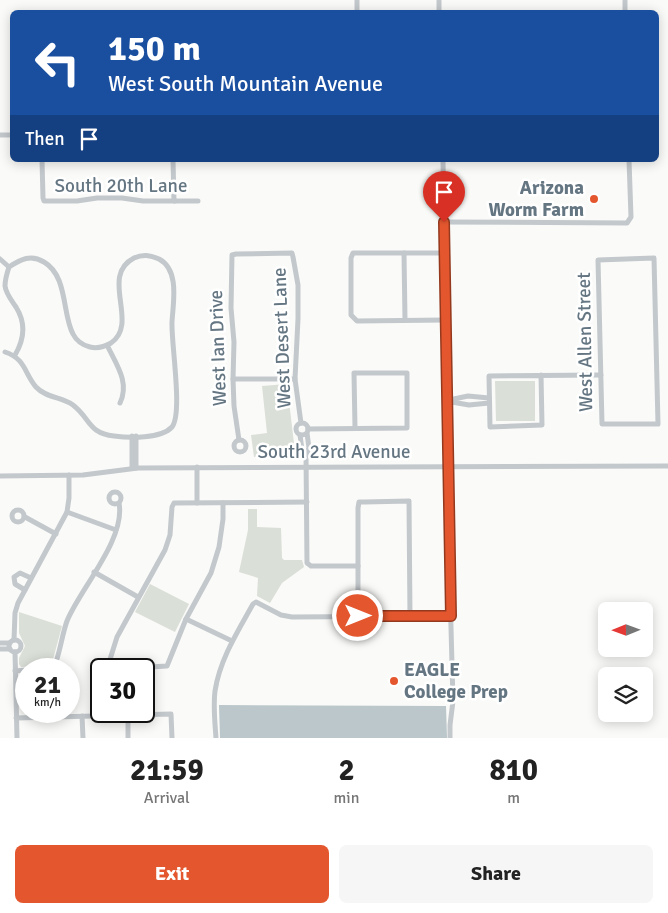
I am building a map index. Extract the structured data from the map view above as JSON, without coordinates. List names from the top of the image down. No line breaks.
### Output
{"streets":{"street":["South 20th Lane","West Desert Lane","West Allen Street","West Ian Drive","South 23rd Avenue"]},"crossings":[["West Desert Lane","West Ian Drive"],["West Desert Lane","South 23rd Avenue"]],"places":["Arizona Worm Farm","EAGLE College Prep"],"north":"left","page":{"turn":["150 m","West South Mountain Avenue"],"then":"Then","speed":"21 km/h","limit":"30","eta":["21:59","Arrival","2","min","810","m"],"buttons":["Exit","Share"]}}
